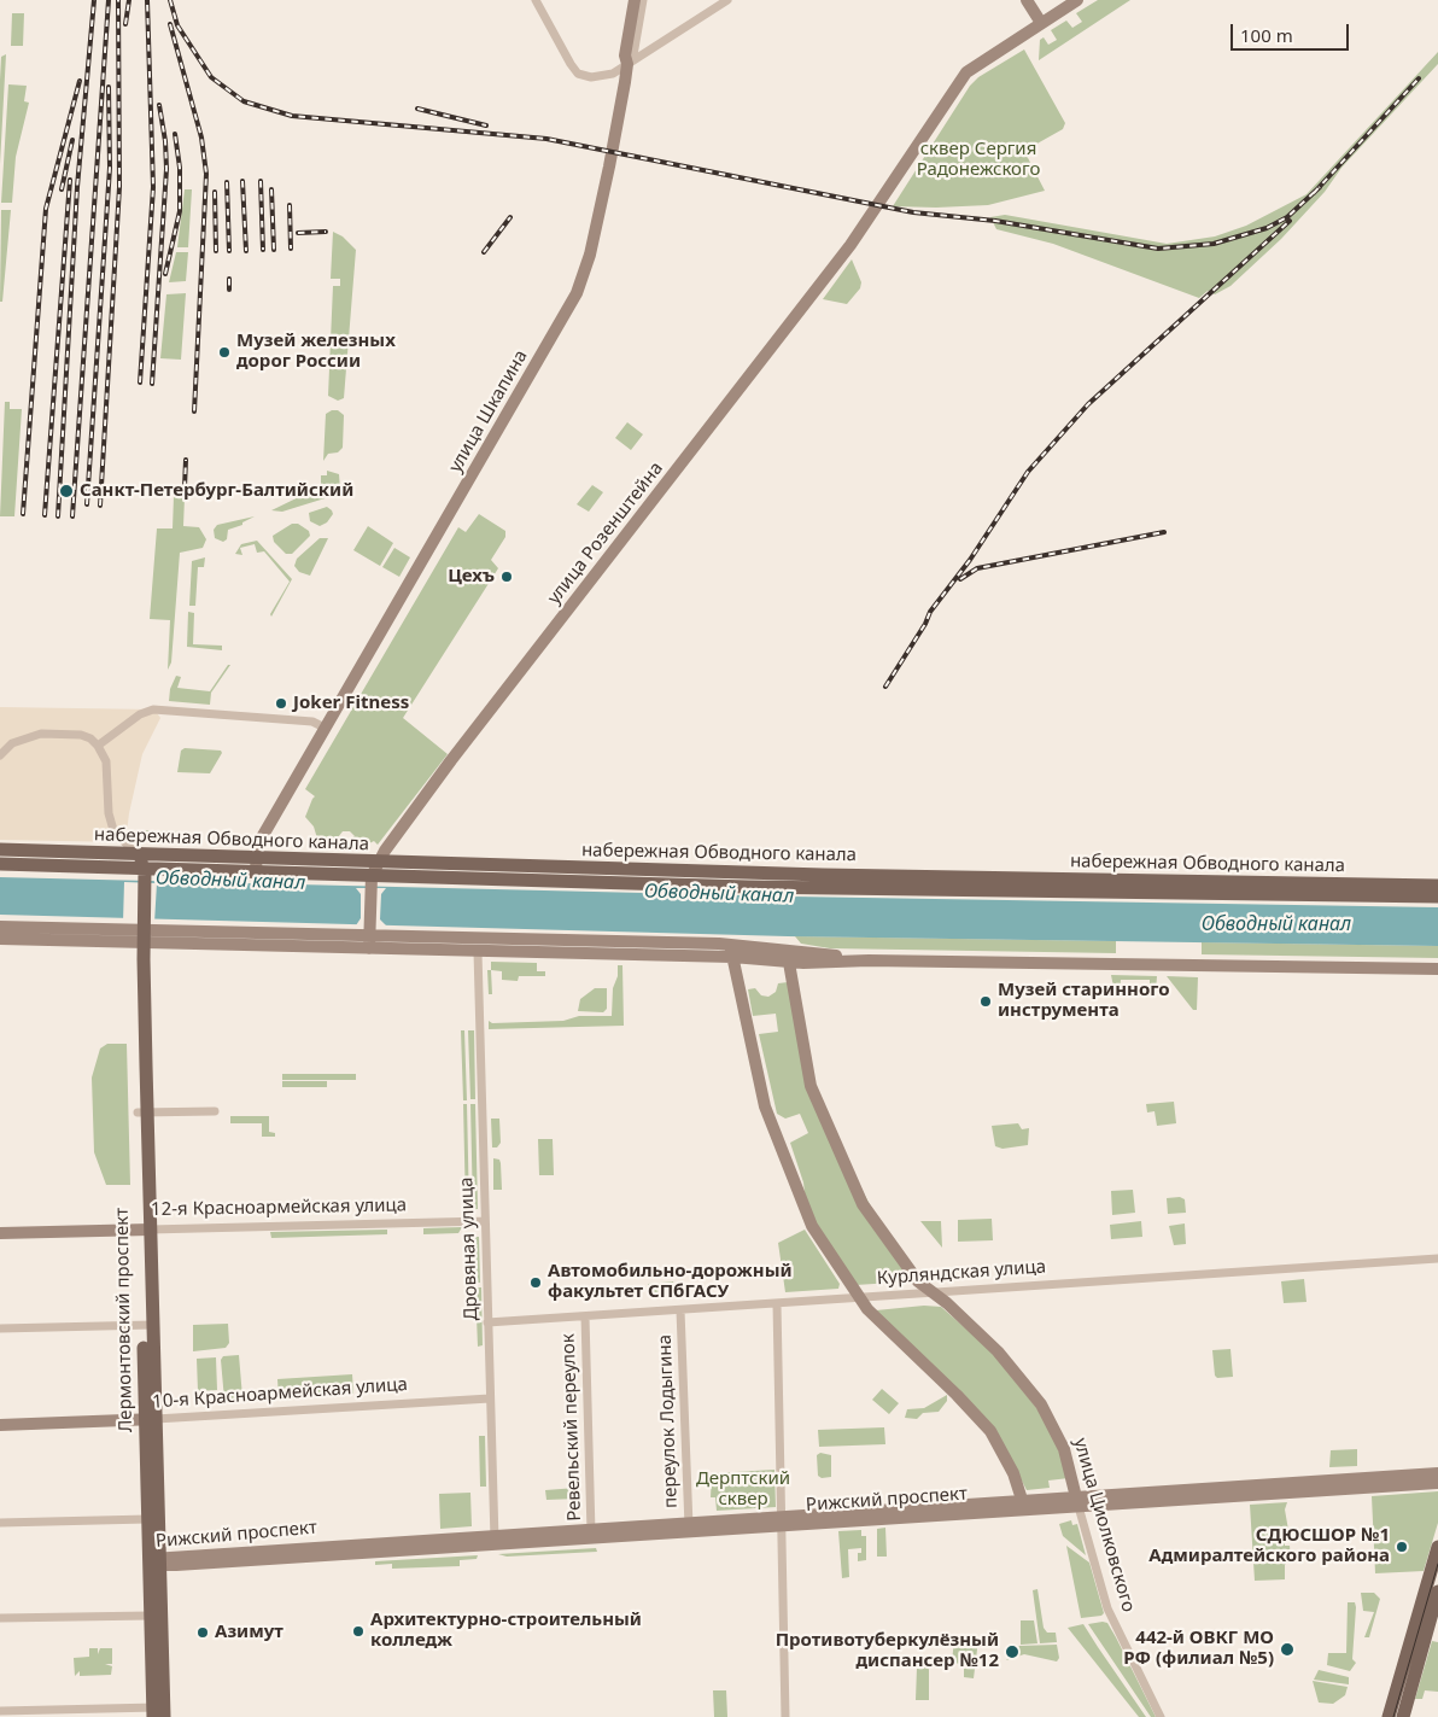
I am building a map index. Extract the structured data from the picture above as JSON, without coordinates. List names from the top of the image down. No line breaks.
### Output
{"streets":{"main road":["улица Шкапина","улица Розенштейна","набережная Обводного канала","12-я Красноармейская улица","Лермонтовский проспект","10-я Красноармейская улица","Рижский проспект","улица Циолковского"],"street":["Дровяная улица","Курляндская улица","переулок Лодыгина","Ревельский переулок"]},"crossings":[["улица Шкапина","набережная Обводного канала"],["улица Розенштейна","набережная Обводного канала"],["набережная Обводного канала","Лермонтовский проспект"],["12-я Красноармейская улица","Дровяная улица"],["12-я Красноармейская улица","Лермонтовский проспект"],["Дровяная улица","Курляндская улица"],["Дровяная улица","10-я Красноармейская улица"],["Дровяная улица","Рижский проспект"],["Курляндская улица","переулок Лодыгина"],["Курляндская улица","Ревельский переулок"],["Курляндская улица","улица Циолковского"],["Лермонтовский проспект","10-я Красноармейская улица"],["Лермонтовский проспект","Рижский проспект"],["переулок Лодыгина","Рижский проспект"],["Ревельский переулок","Рижский проспект"],["Рижский проспект","улица Циолковского"]],"water":["Обводный канал"],"parks":["сквер Сергия Радонежского","Дерптский сквер"],"places":["Музей железных дорог России","Санкт-Петербург-Балтийский","Цехъ","Joker Fitness","Музей старинного инструмента","Автомобильно-дорожный факультет СПбГАСУ","СДЮСШОР №1 Адмиралтейского района","Архитектурно-строительный колледж","Азимут","442-й ОВКГ МО РФ (филиал №5)","Противотуберкулёзный диспансер №12"],"scale_bar":"100 m"}
